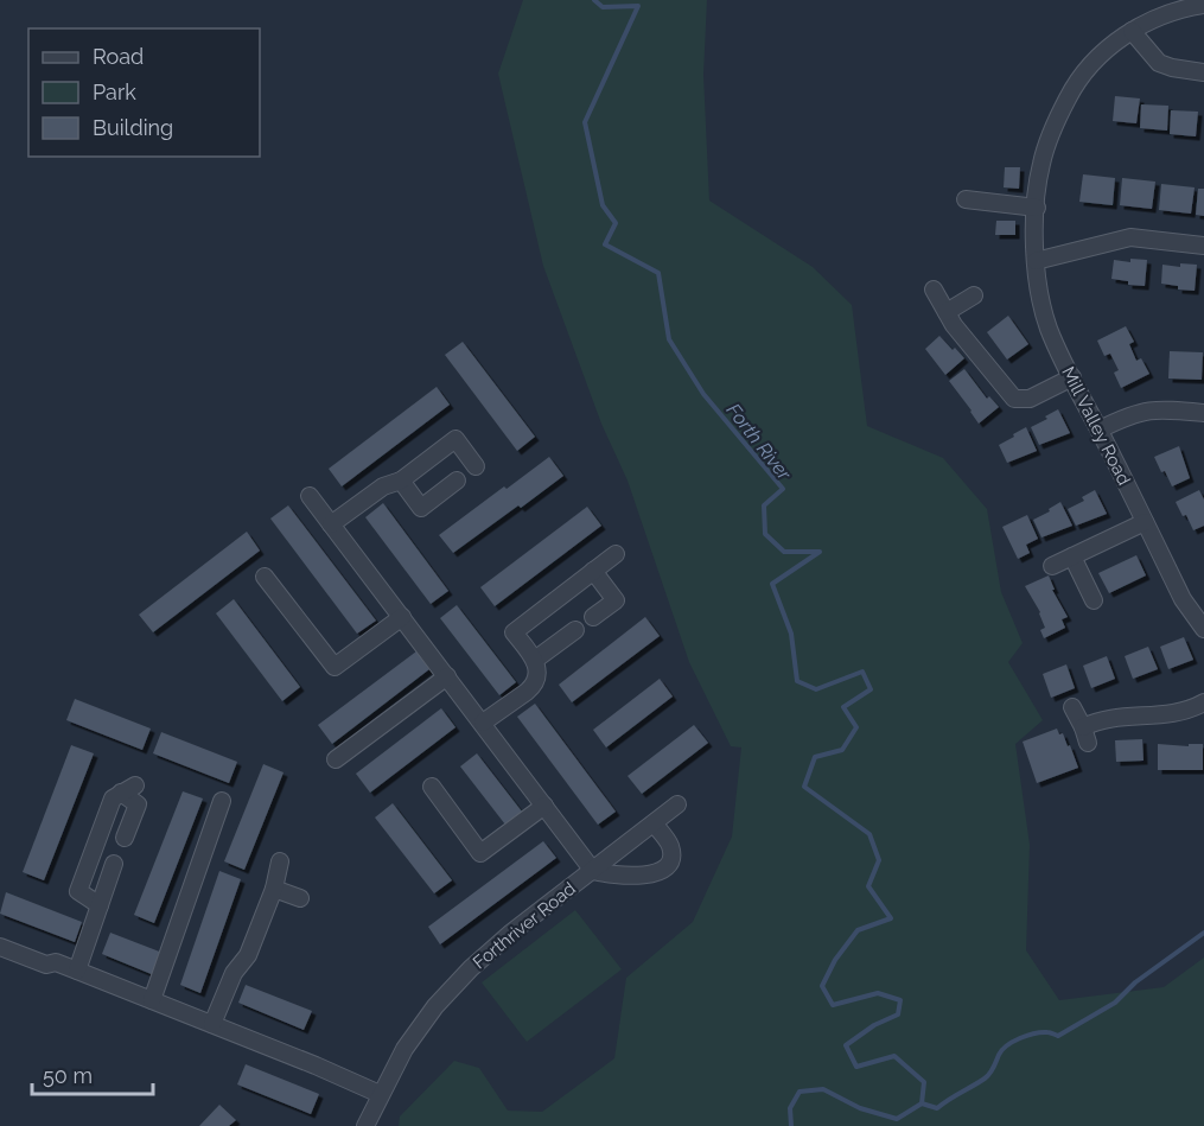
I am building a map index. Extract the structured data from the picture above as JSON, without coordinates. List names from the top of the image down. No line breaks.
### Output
{"streets":{"street":["Mill Valley Road","Forthriver Road"]},"water":["Forth River"],"legend":["Road","Park","Building"],"scale_bar":"50 m"}
